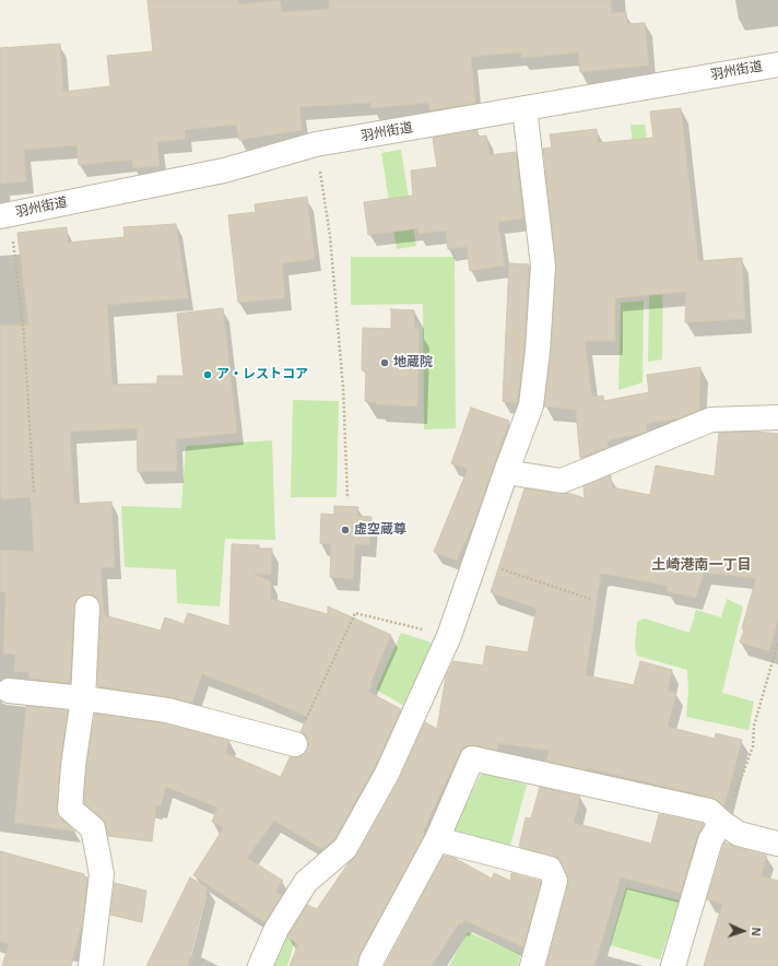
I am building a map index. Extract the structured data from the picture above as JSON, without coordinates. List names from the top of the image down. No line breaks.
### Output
{"streets":{"street":["羽州街道"]},"districts":["土崎港南一丁目"],"places":["地蔵院","ア・レストコア","虚空蔵尊"],"north":"right"}
